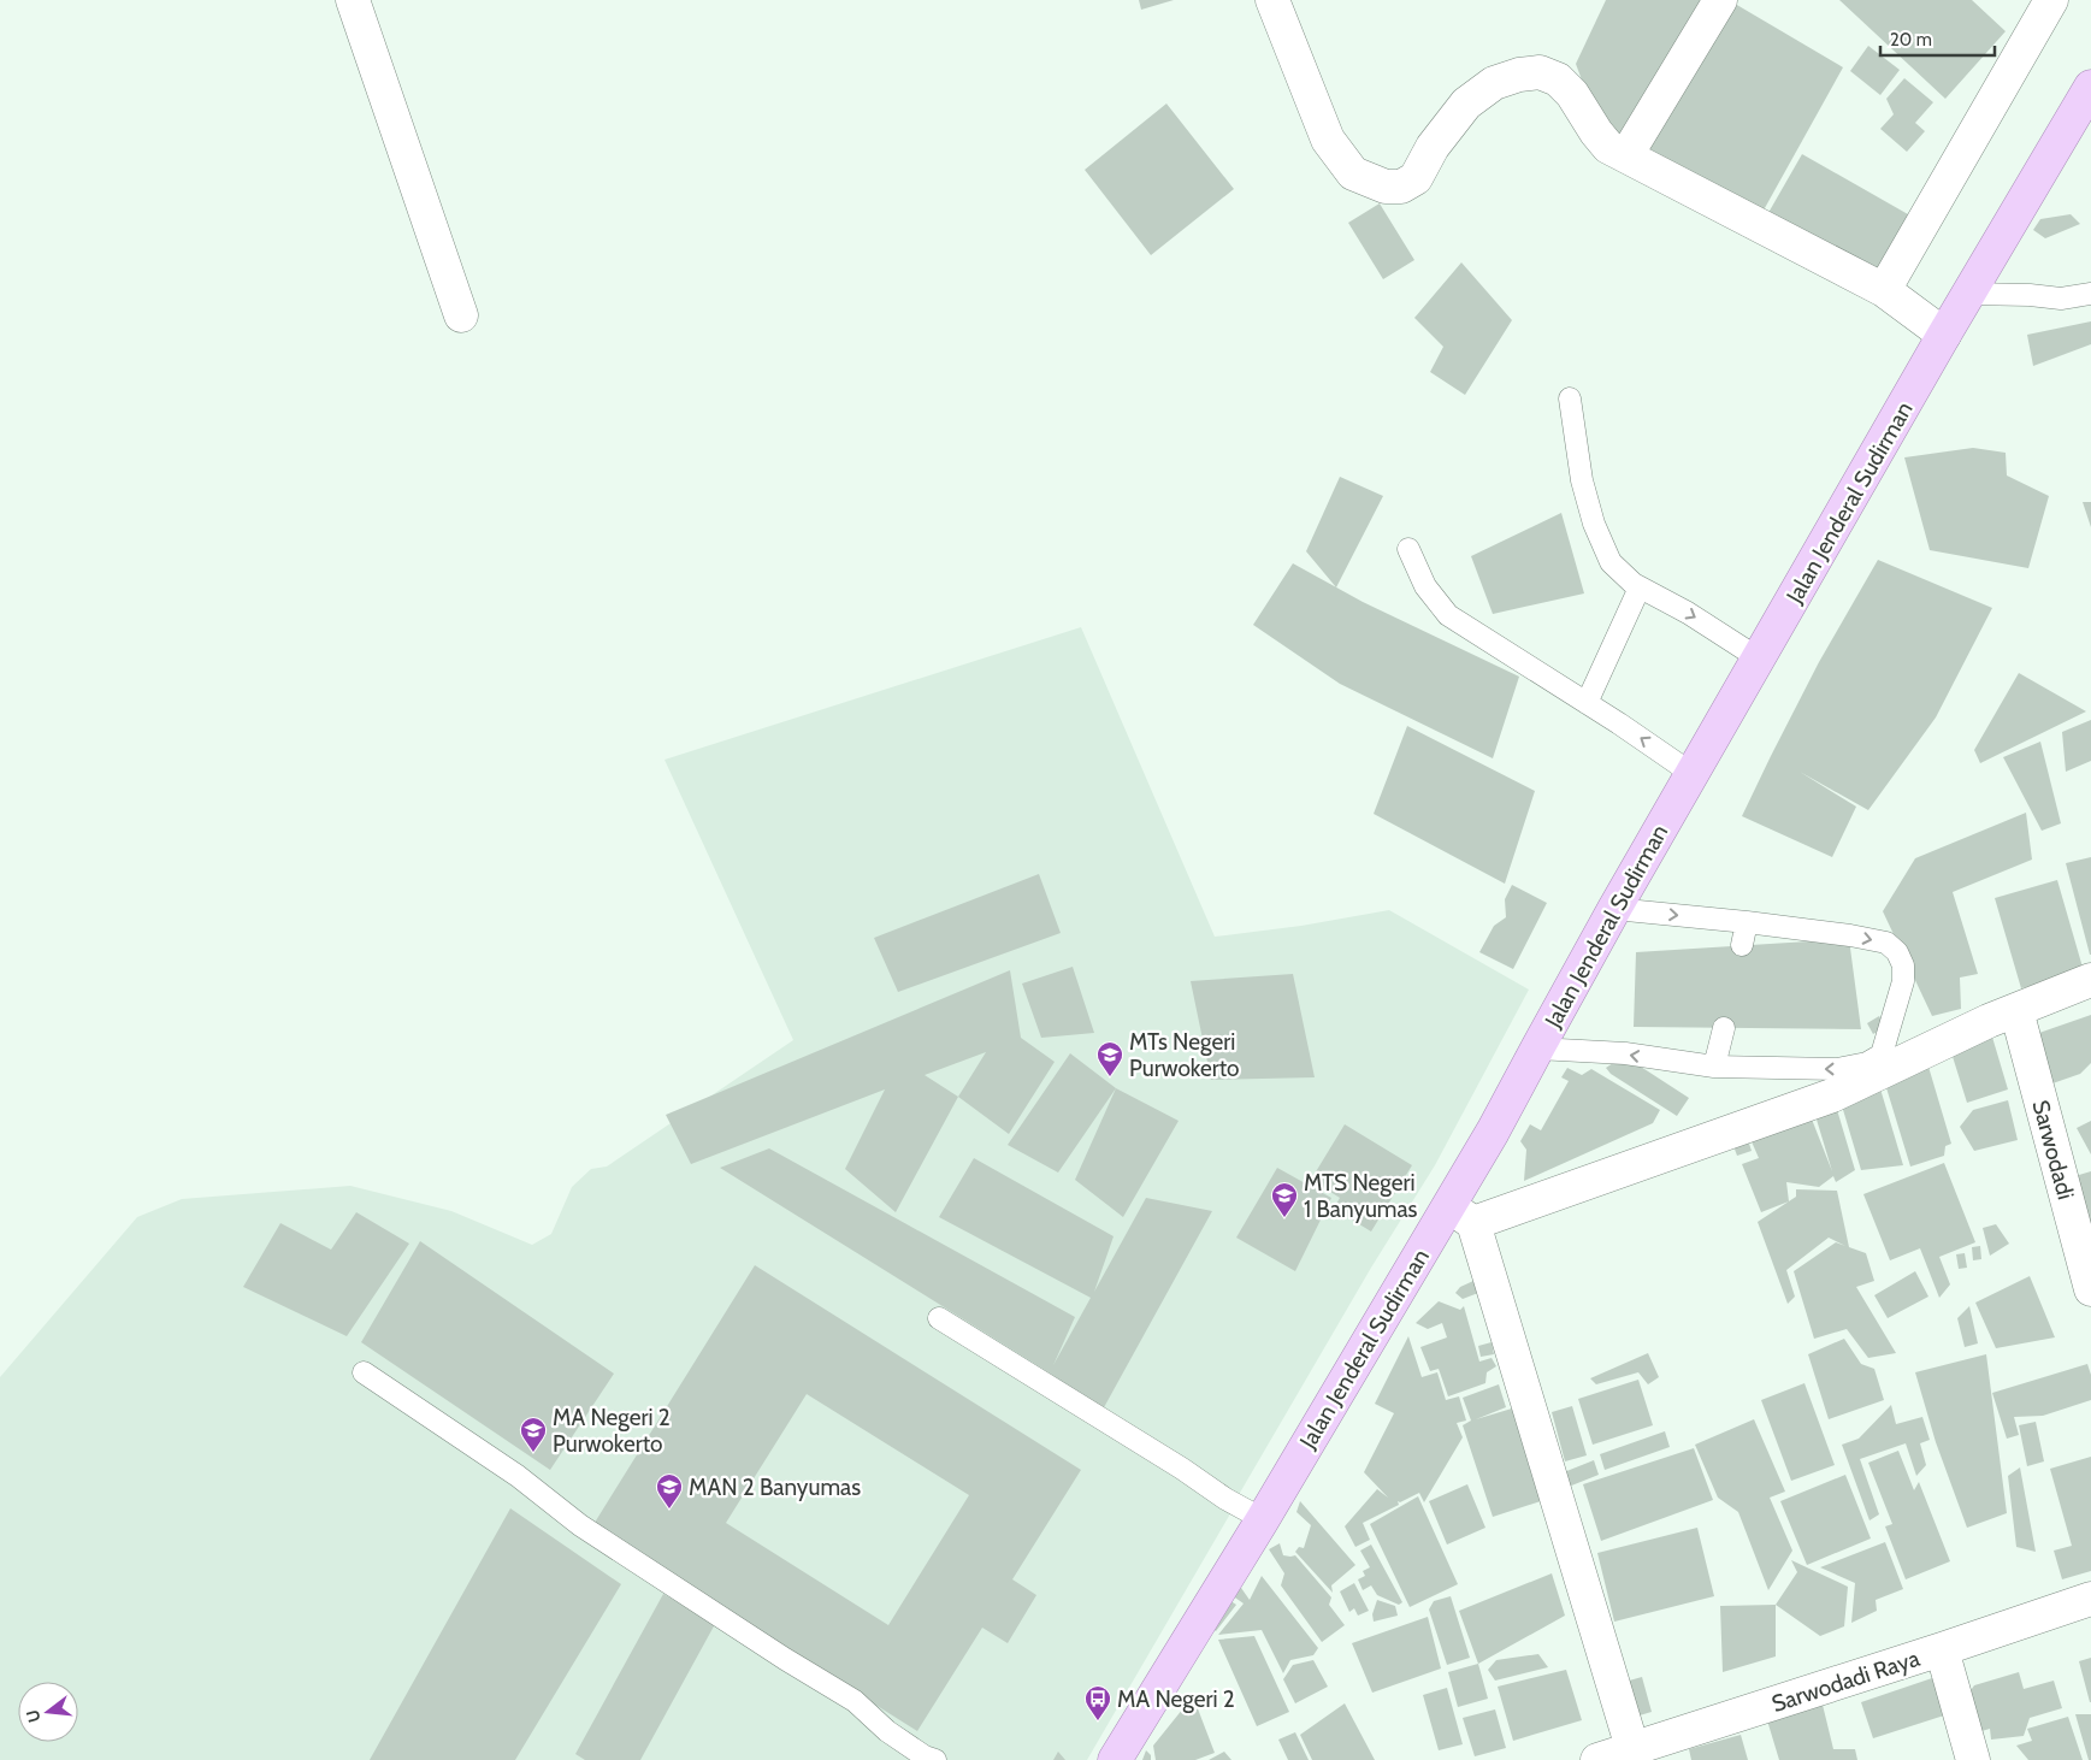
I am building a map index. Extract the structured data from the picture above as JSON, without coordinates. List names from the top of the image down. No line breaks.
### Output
{"streets":{"main road":["Jalan Jenderal Sudirman"],"street":["Sarwodadi","Sarwodadi Raya"]},"places":{"school or university":["MTs Negeri Purwokerto","MTS Negeri 1 Banyumas","MA Negeri 2 Purwokerto","MAN 2 Banyumas"],"bus stop":["MA Negeri 2"]},"scale_bar":"20 m","north":"left"}
